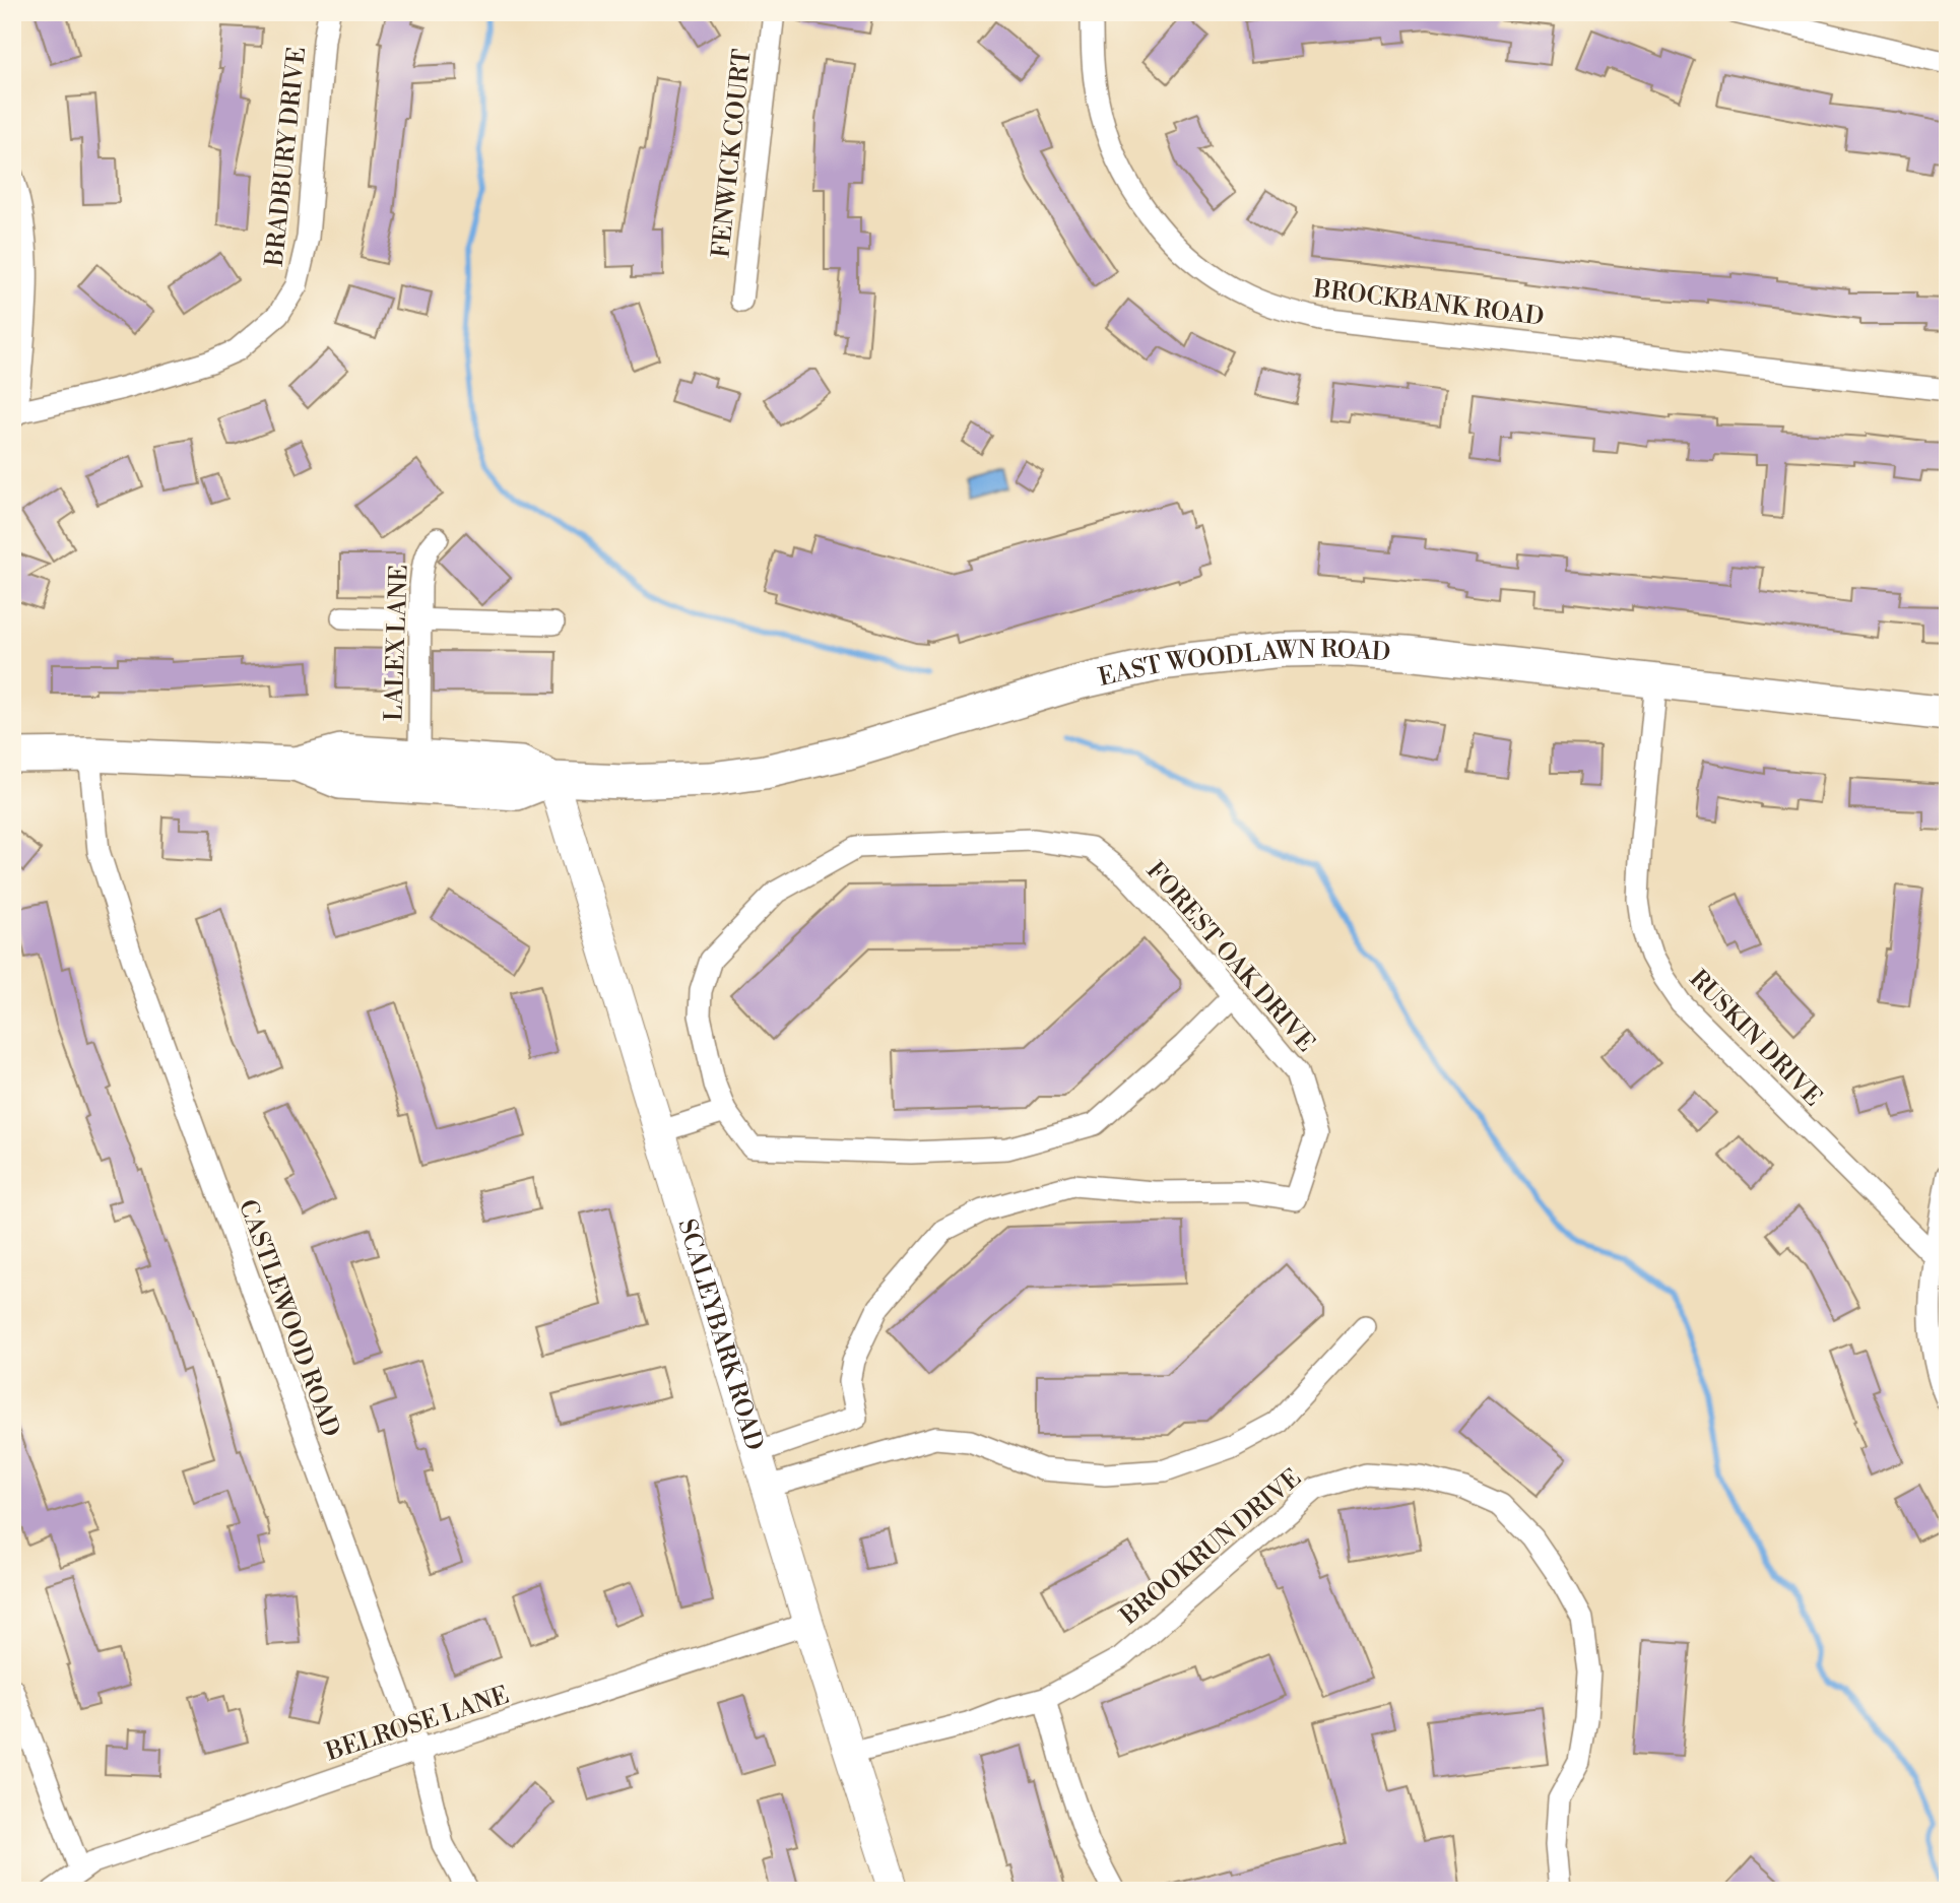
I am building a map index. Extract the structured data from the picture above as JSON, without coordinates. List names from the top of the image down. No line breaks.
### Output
{"streets":{"main road":["EAST WOODLAWN ROAD"],"street":["FENWICK COURT","BRADBURY DRIVE","BROCKBANK ROAD","LALEX LANE","FOREST OAK DRIVE","RUSKIN DRIVE","CASTLEWOOD ROAD","SCALEYBARK ROAD","BROOKRUN DRIVE","BELROSE LANE"]},"crossings":[["LALEX LANE","EAST WOODLAWN ROAD"],["EAST WOODLAWN ROAD","RUSKIN DRIVE"],["EAST WOODLAWN ROAD","CASTLEWOOD ROAD"],["EAST WOODLAWN ROAD","SCALEYBARK ROAD"],["FOREST OAK DRIVE","SCALEYBARK ROAD"],["CASTLEWOOD ROAD","BELROSE LANE"],["SCALEYBARK ROAD","BROOKRUN DRIVE"],["SCALEYBARK ROAD","BELROSE LANE"]]}
